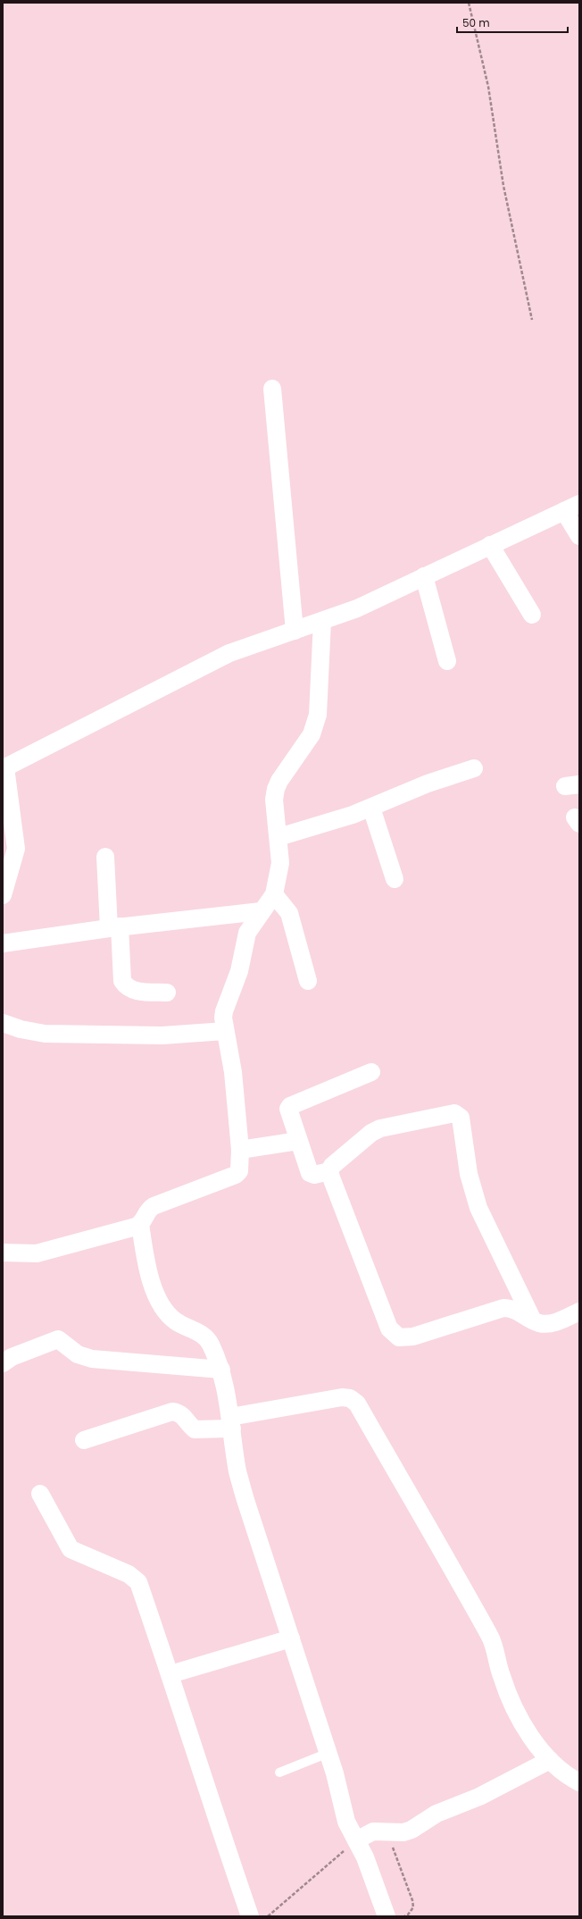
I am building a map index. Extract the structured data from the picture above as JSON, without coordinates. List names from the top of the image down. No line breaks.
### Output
{"scale_bar":"50 m"}
